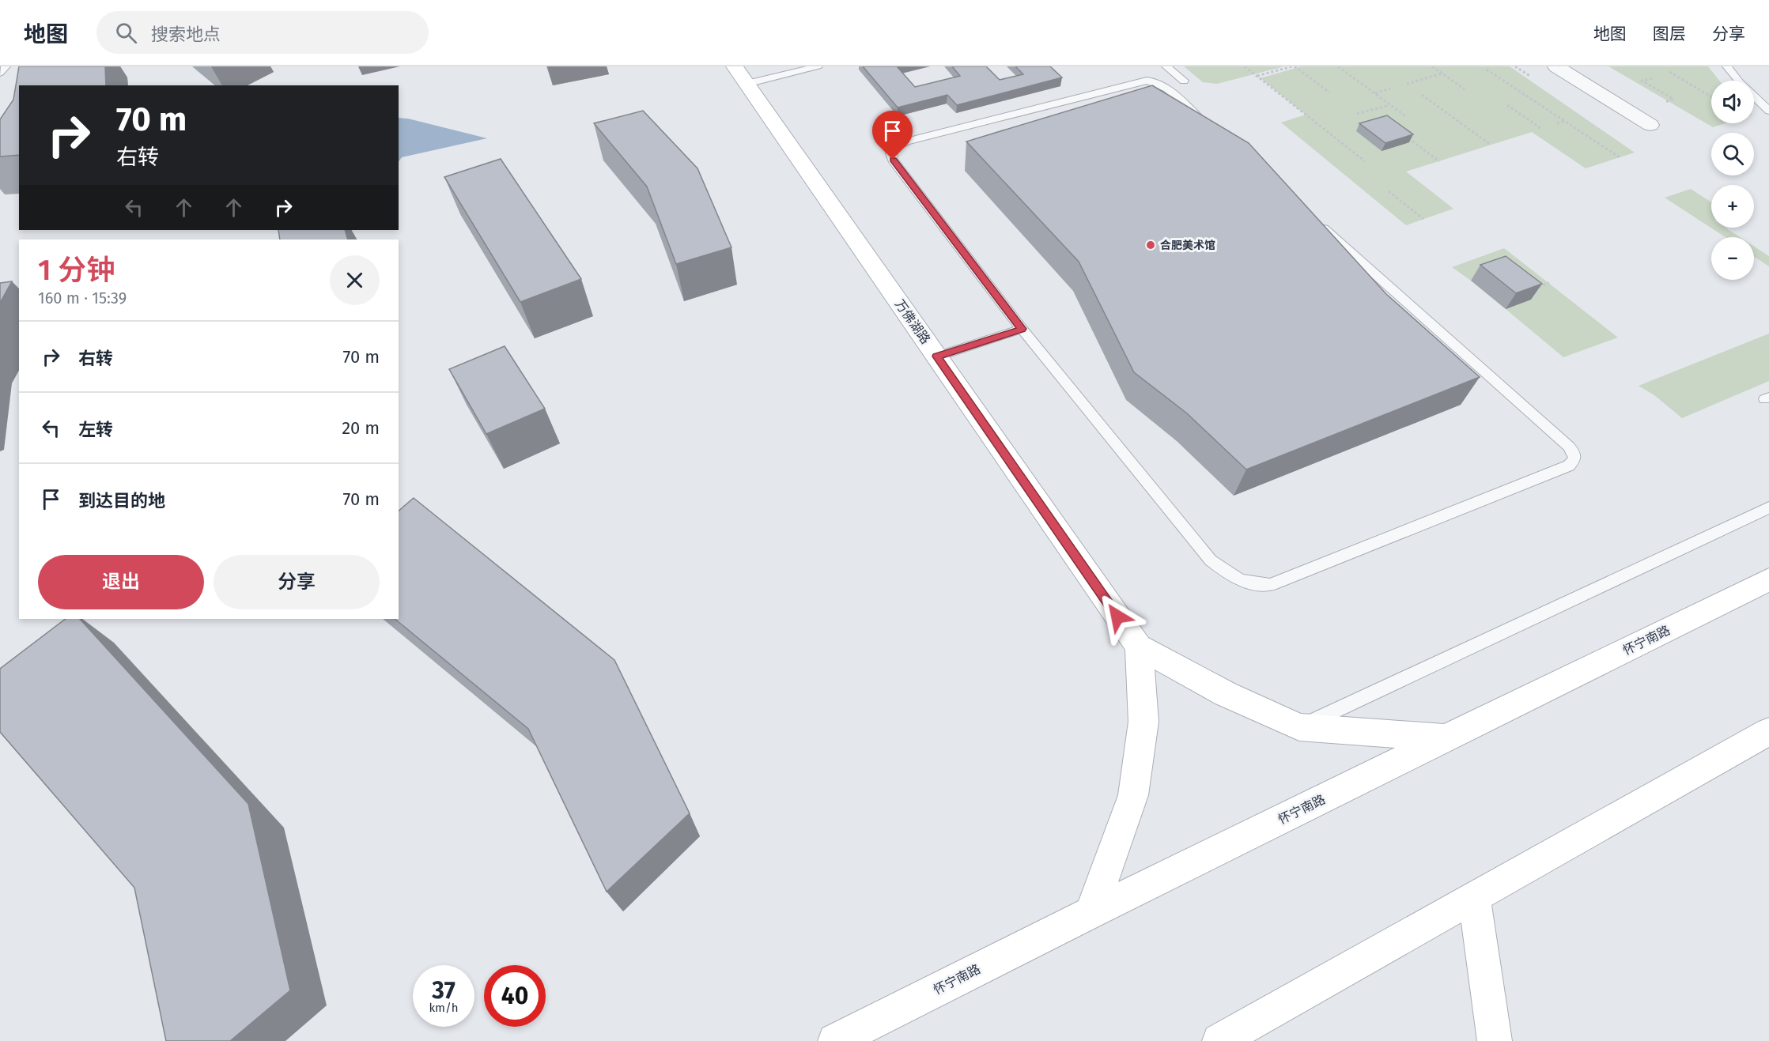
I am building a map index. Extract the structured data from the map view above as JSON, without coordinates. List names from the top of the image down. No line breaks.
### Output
{"streets":{"street":["万佛湖路","怀宁南路"]},"places":["合肥美术馆"],"page":{"header":"地图","search":"搜索地点","nav":["地图","图层","分享"],"map_buttons":["+","−"],"turn":["70 m","右转"],"heading":["1 分钟","160 m · 15:39"],"list":[{"name":"右转","value":"70 m"},{"name":"左转","value":"20 m"},{"name":"到达目的地","value":"70 m"}],"buttons":["退出","分享"],"speed":"37 km/h","limit":"40"}}
